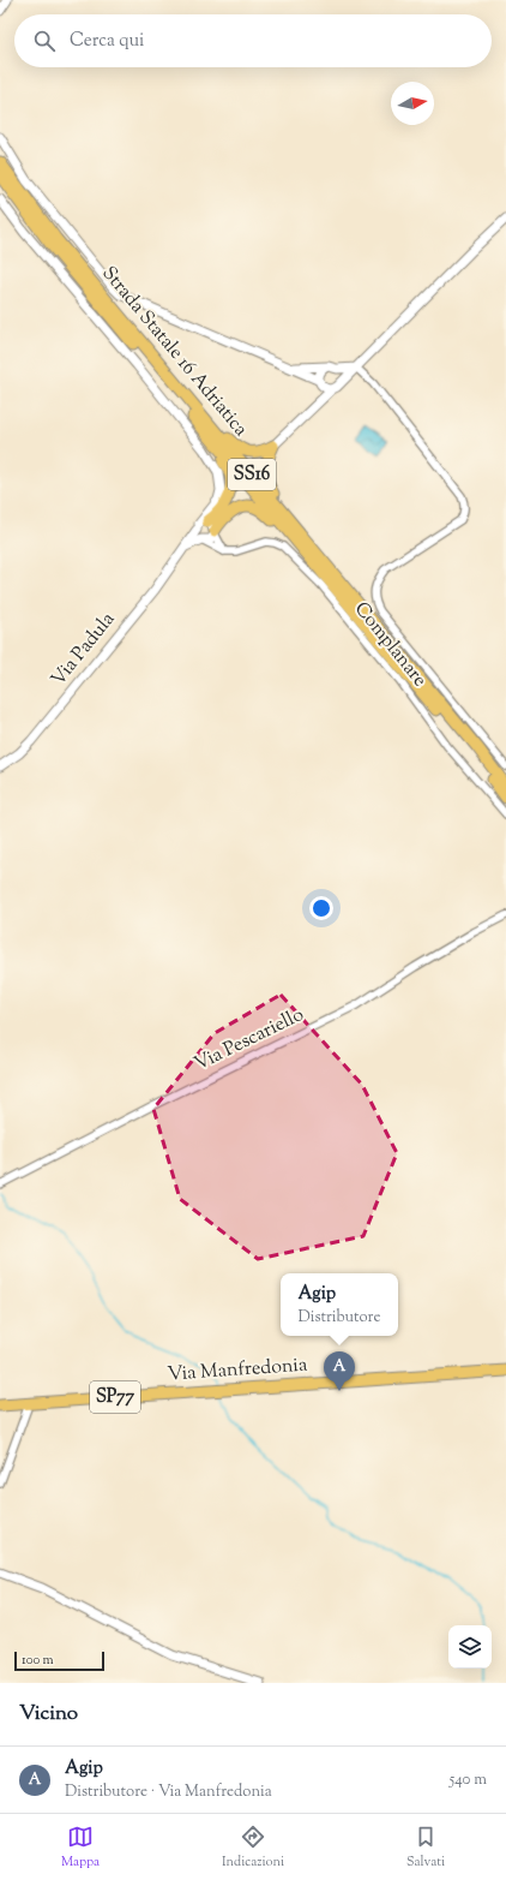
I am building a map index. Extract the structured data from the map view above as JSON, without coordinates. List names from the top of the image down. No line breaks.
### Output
{"streets":{"main road":["Strada Statale 16 Adriatica","SS16","Via Manfredonia","SP77"],"street":["Complanare","Via Padula","Via Pescariello"]},"scale_bar":"100 m","north":"right","page":{"search":"Cerca qui","popup":["Agip","Distributore"],"pins":"A","scale":"100 m","heading":"Vicino","list":[{"mark":"A","name":"Agip","note":"Distributore · Via Manfredonia","value":"540 m"}],"nav":["Mappa","Indicazioni","Salvati"]}}
